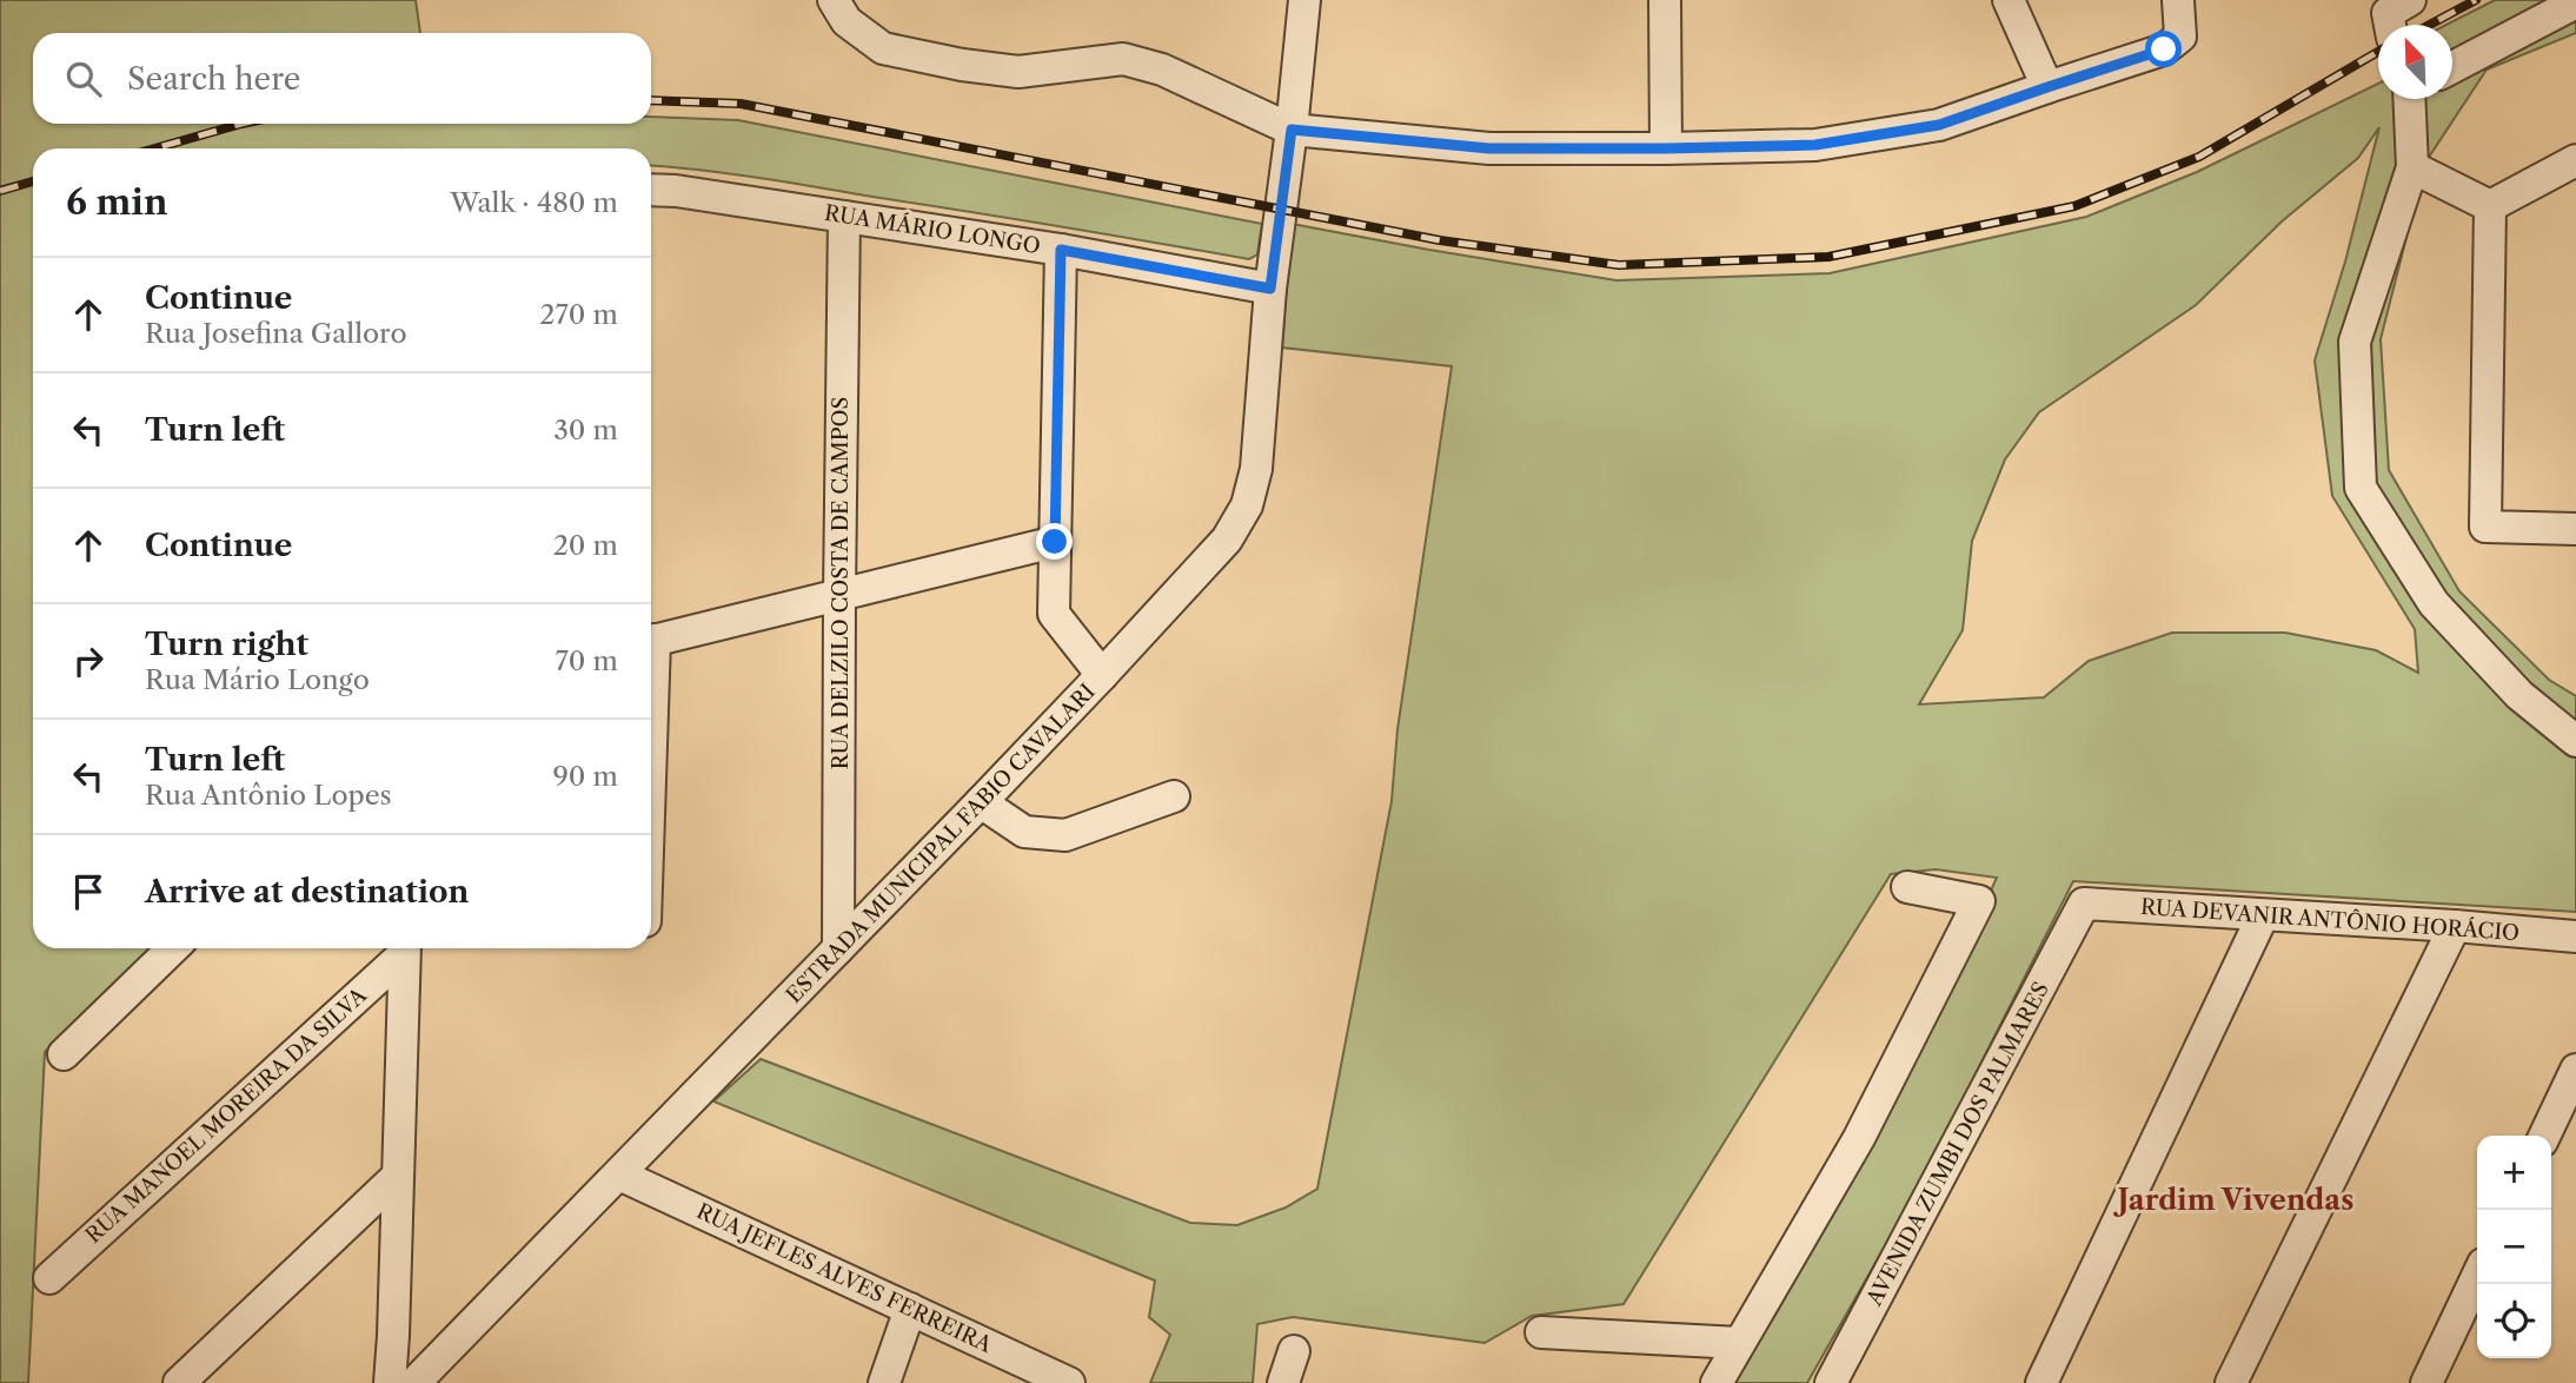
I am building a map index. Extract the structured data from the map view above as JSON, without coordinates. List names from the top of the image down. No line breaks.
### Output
{"streets":{"street":["RUA MÁRIO LONGO","RUA DELZILO COSTA DE CAMPOS","ESTRADA MUNICIPAL FABIO CAVALARI","RUA DEVANIR ANTÔNIO HORÁCIO","RUA MANOEL MOREIRA DA SILVA","AVENIDA ZUMBI DOS PALMARES","RUA JEFLES ALVES FERREIRA"]},"crossings":[["RUA MÁRIO LONGO","RUA DELZILO COSTA DE CAMPOS"],["RUA MÁRIO LONGO","ESTRADA MUNICIPAL FABIO CAVALARI"],["RUA DELZILO COSTA DE CAMPOS","ESTRADA MUNICIPAL FABIO CAVALARI"],["ESTRADA MUNICIPAL FABIO CAVALARI","RUA JEFLES ALVES FERREIRA"],["RUA DEVANIR ANTÔNIO HORÁCIO","AVENIDA ZUMBI DOS PALMARES"]],"districts":["Jardim Vivendas"],"north":"top left","page":{"search":"Search here","heading":["6 min","Walk · 480 m"],"list":[["Continue","Rua Josefina Galloro","270 m"],["Turn left","30 m"],["Continue","20 m"],["Turn right","Rua Mário Longo","70 m"],["Turn left","Rua Antônio Lopes","90 m"],"Arrive at destination"],"map_buttons":["+","−"]}}
